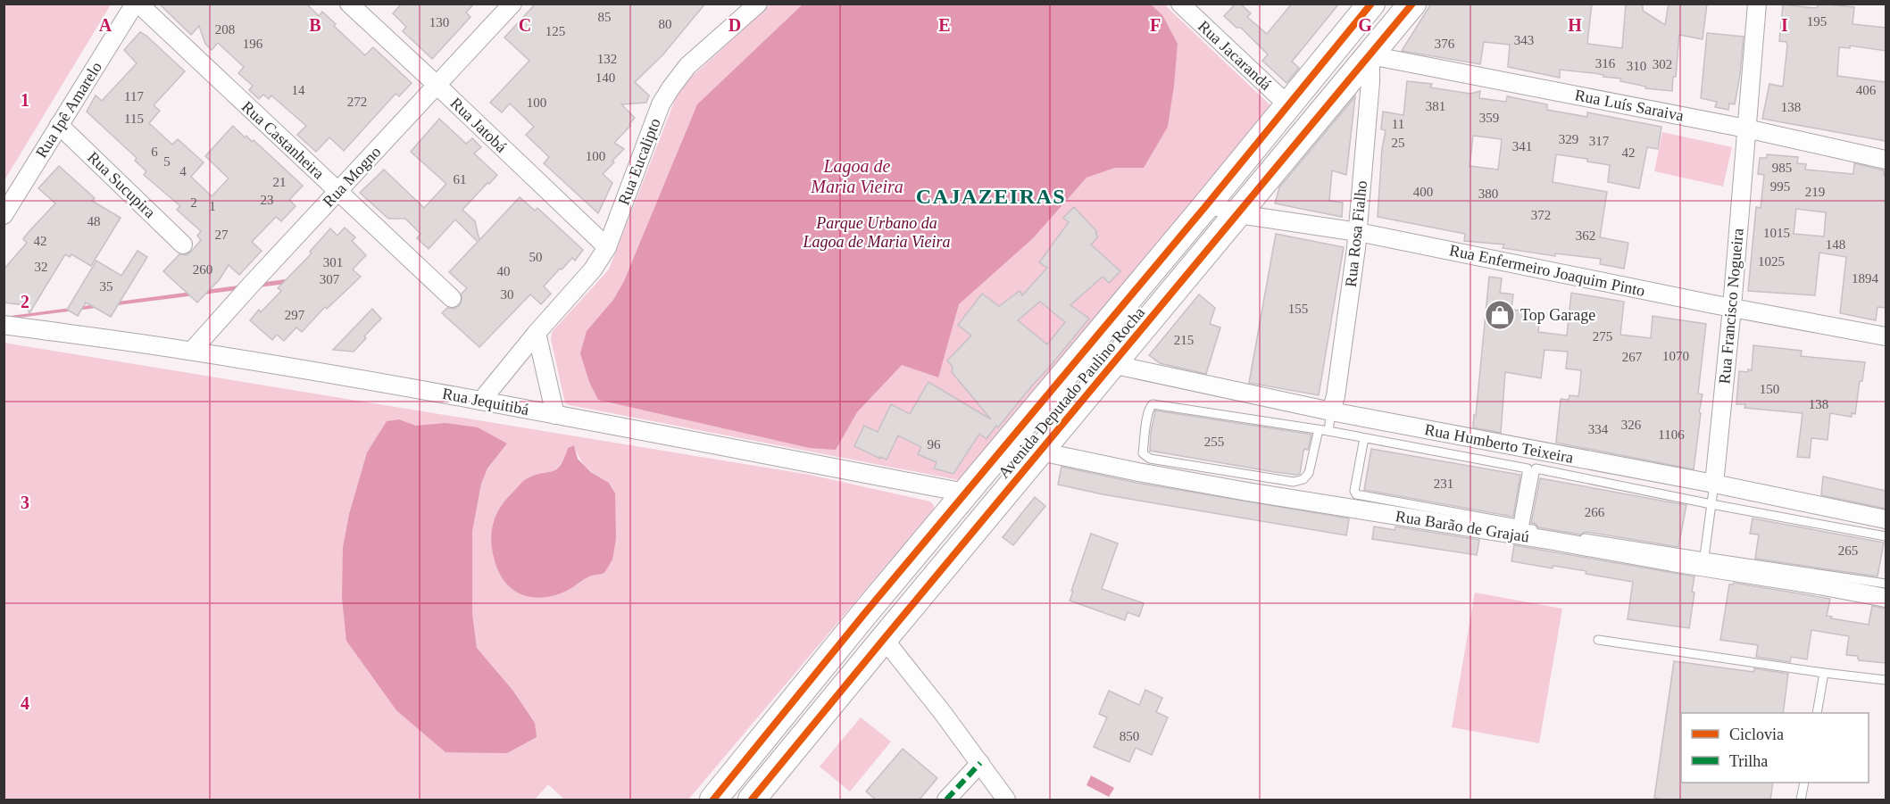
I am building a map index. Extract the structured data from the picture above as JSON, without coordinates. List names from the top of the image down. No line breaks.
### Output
{"streets":{"main road":["Avenida Deputado Paulino Rocha"],"street":["Rua Jacarandá","Rua Luís Saraiva","Rua Ipê Amarelo","Rua Jatobá","Rua Castanheira","Rua Eucalipto","Rua Mogno","Rua Sucupira","Rua Rosa Fialho","Rua Enfermeiro Joaquim Pinto","Rua Francisco Nogueira","Rua Jequitibá","Rua Humberto Teixeira","Rua Barão de Grajaú"]},"crossings":[["Rua Jacarandá","Avenida Deputado Paulino Rocha"],["Rua Luís Saraiva","Rua Rosa Fialho"],["Rua Luís Saraiva","Rua Francisco Nogueira"],["Rua Luís Saraiva","Avenida Deputado Paulino Rocha"],["Rua Ipê Amarelo","Rua Castanheira"],["Rua Ipê Amarelo","Rua Sucupira"],["Rua Jatobá","Rua Eucalipto"],["Rua Jatobá","Rua Mogno"],["Rua Castanheira","Rua Mogno"],["Rua Eucalipto","Rua Jequitibá"],["Rua Mogno","Rua Jequitibá"],["Rua Rosa Fialho","Rua Enfermeiro Joaquim Pinto"],["Rua Rosa Fialho","Avenida Deputado Paulino Rocha"],["Rua Rosa Fialho","Rua Humberto Teixeira"],["Rua Enfermeiro Joaquim Pinto","Rua Francisco Nogueira"],["Rua Enfermeiro Joaquim Pinto","Avenida Deputado Paulino Rocha"],["Rua Francisco Nogueira","Rua Humberto Teixeira"],["Avenida Deputado Paulino Rocha","Rua Jequitibá"],["Avenida Deputado Paulino Rocha","Rua Humberto Teixeira"],["Avenida Deputado Paulino Rocha","Rua Barão de Grajaú"]],"districts":["CAJAZEIRAS"],"water":["Lagoa de Maria Vieira"],"parks":["Parque Urbano da Lagoa de Maria Vieira"],"places":{"shop":["Top Garage"]},"house_numbers":["85","195","130","80","208","125","343","196","376","132","316","302","310","140","14","406","117","272","100","381","138","359","115","11","329","317","25","341","6","42","100","5","985","4","61","21","995","400","219","380","23","2","1","372","48","1015","27","362","42","148","50","1025","301","32","260","40","1894","307","35","30","155","297","275","215","1070","267","150","138","326","334","1106","255","96","231","266","265","850"],"legend":["Ciclovia","Trilha"],"grid":{"columns":["A","B","C","D","E","F","G","H","I"],"rows":["1","2","3","4"]}}
